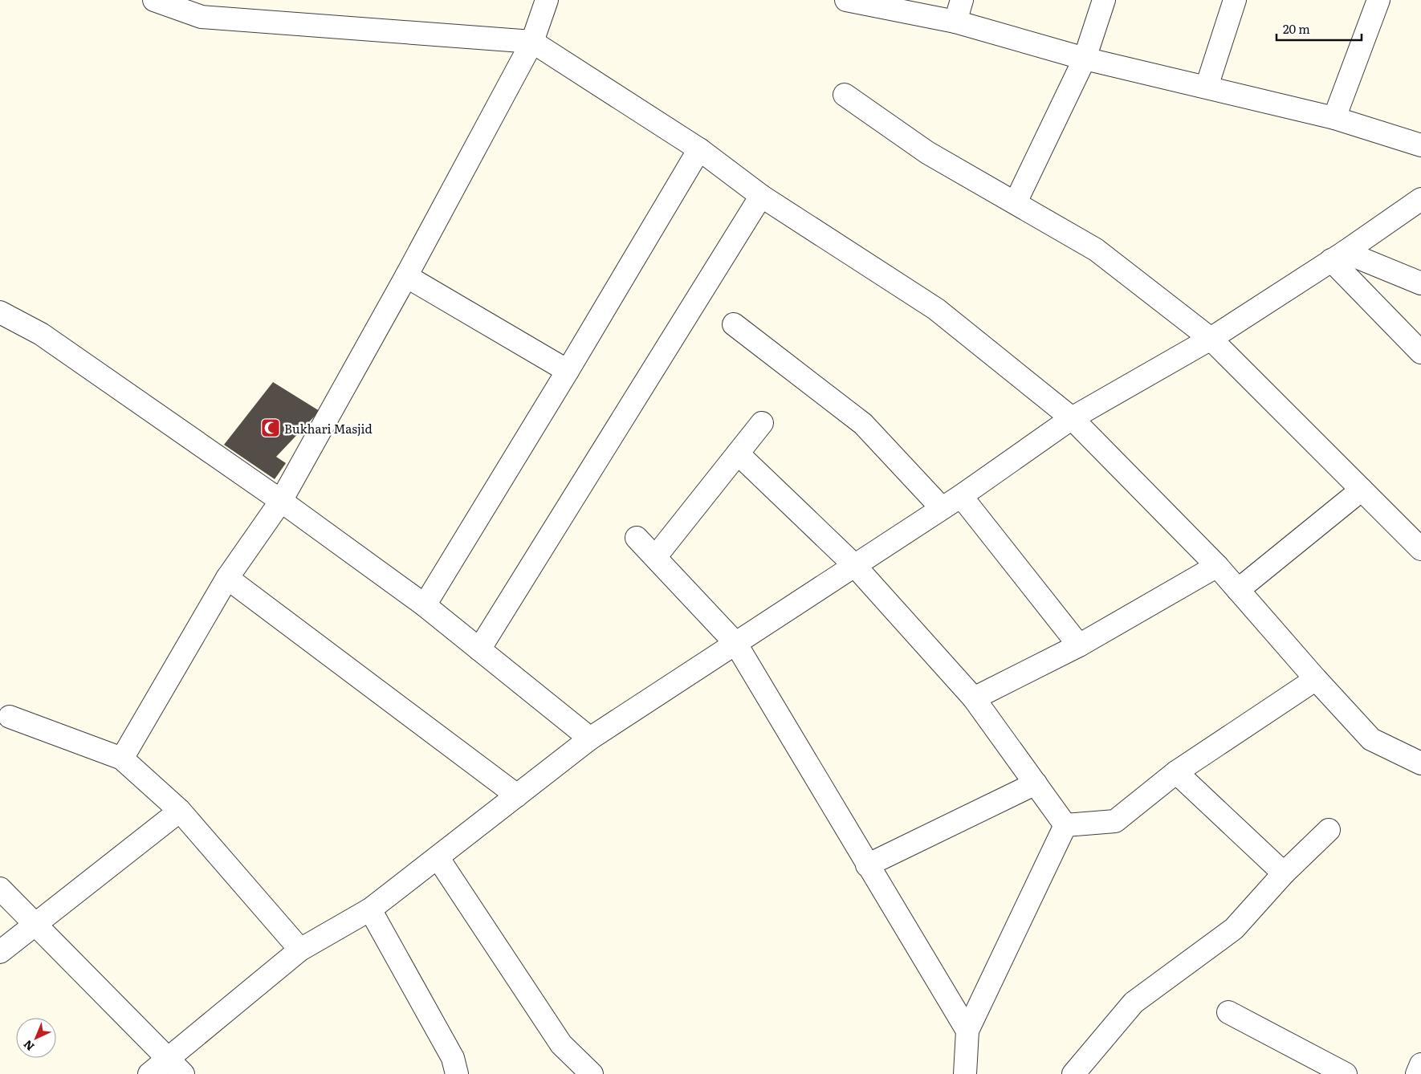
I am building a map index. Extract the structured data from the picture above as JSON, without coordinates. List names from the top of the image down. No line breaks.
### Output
{"places":{"mosque":["Bukhari Masjid"]},"scale_bar":"20 m","north":"bottom left"}
